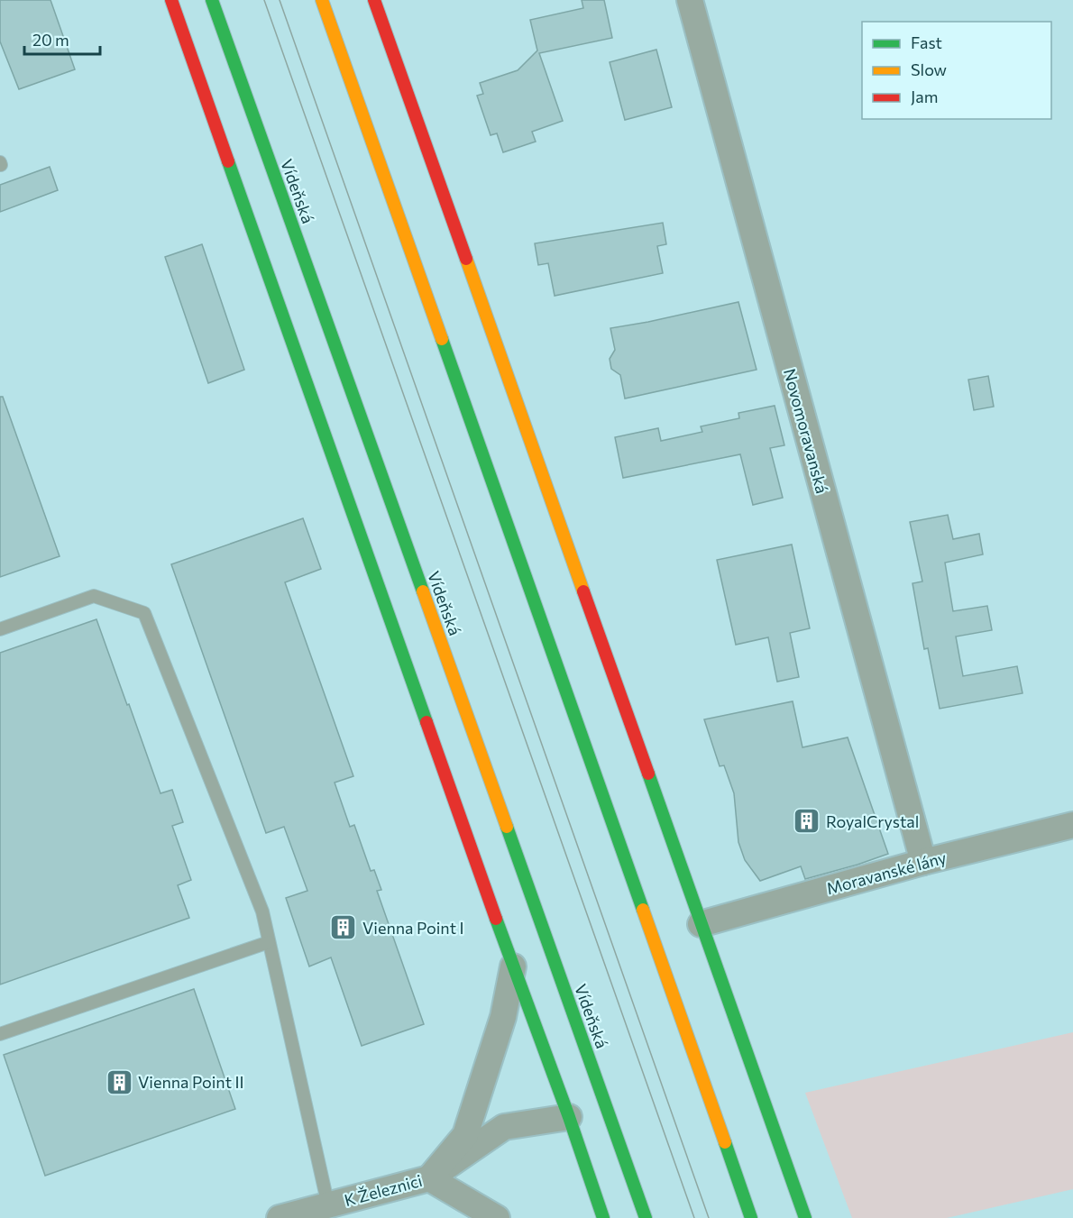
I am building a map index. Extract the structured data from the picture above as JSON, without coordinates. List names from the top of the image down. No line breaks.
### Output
{"streets":{"main road":["Vídeňská"],"street":["Novomoravanská","Moravanské lány","K Železnici"]},"crossings":[["Novomoravanská","Moravanské lány"]],"places":{"building":["RoyalCrystal","Vienna Point I","Vienna Point II"]},"legend":["Fast","Slow","Jam"],"scale_bar":"20 m"}
